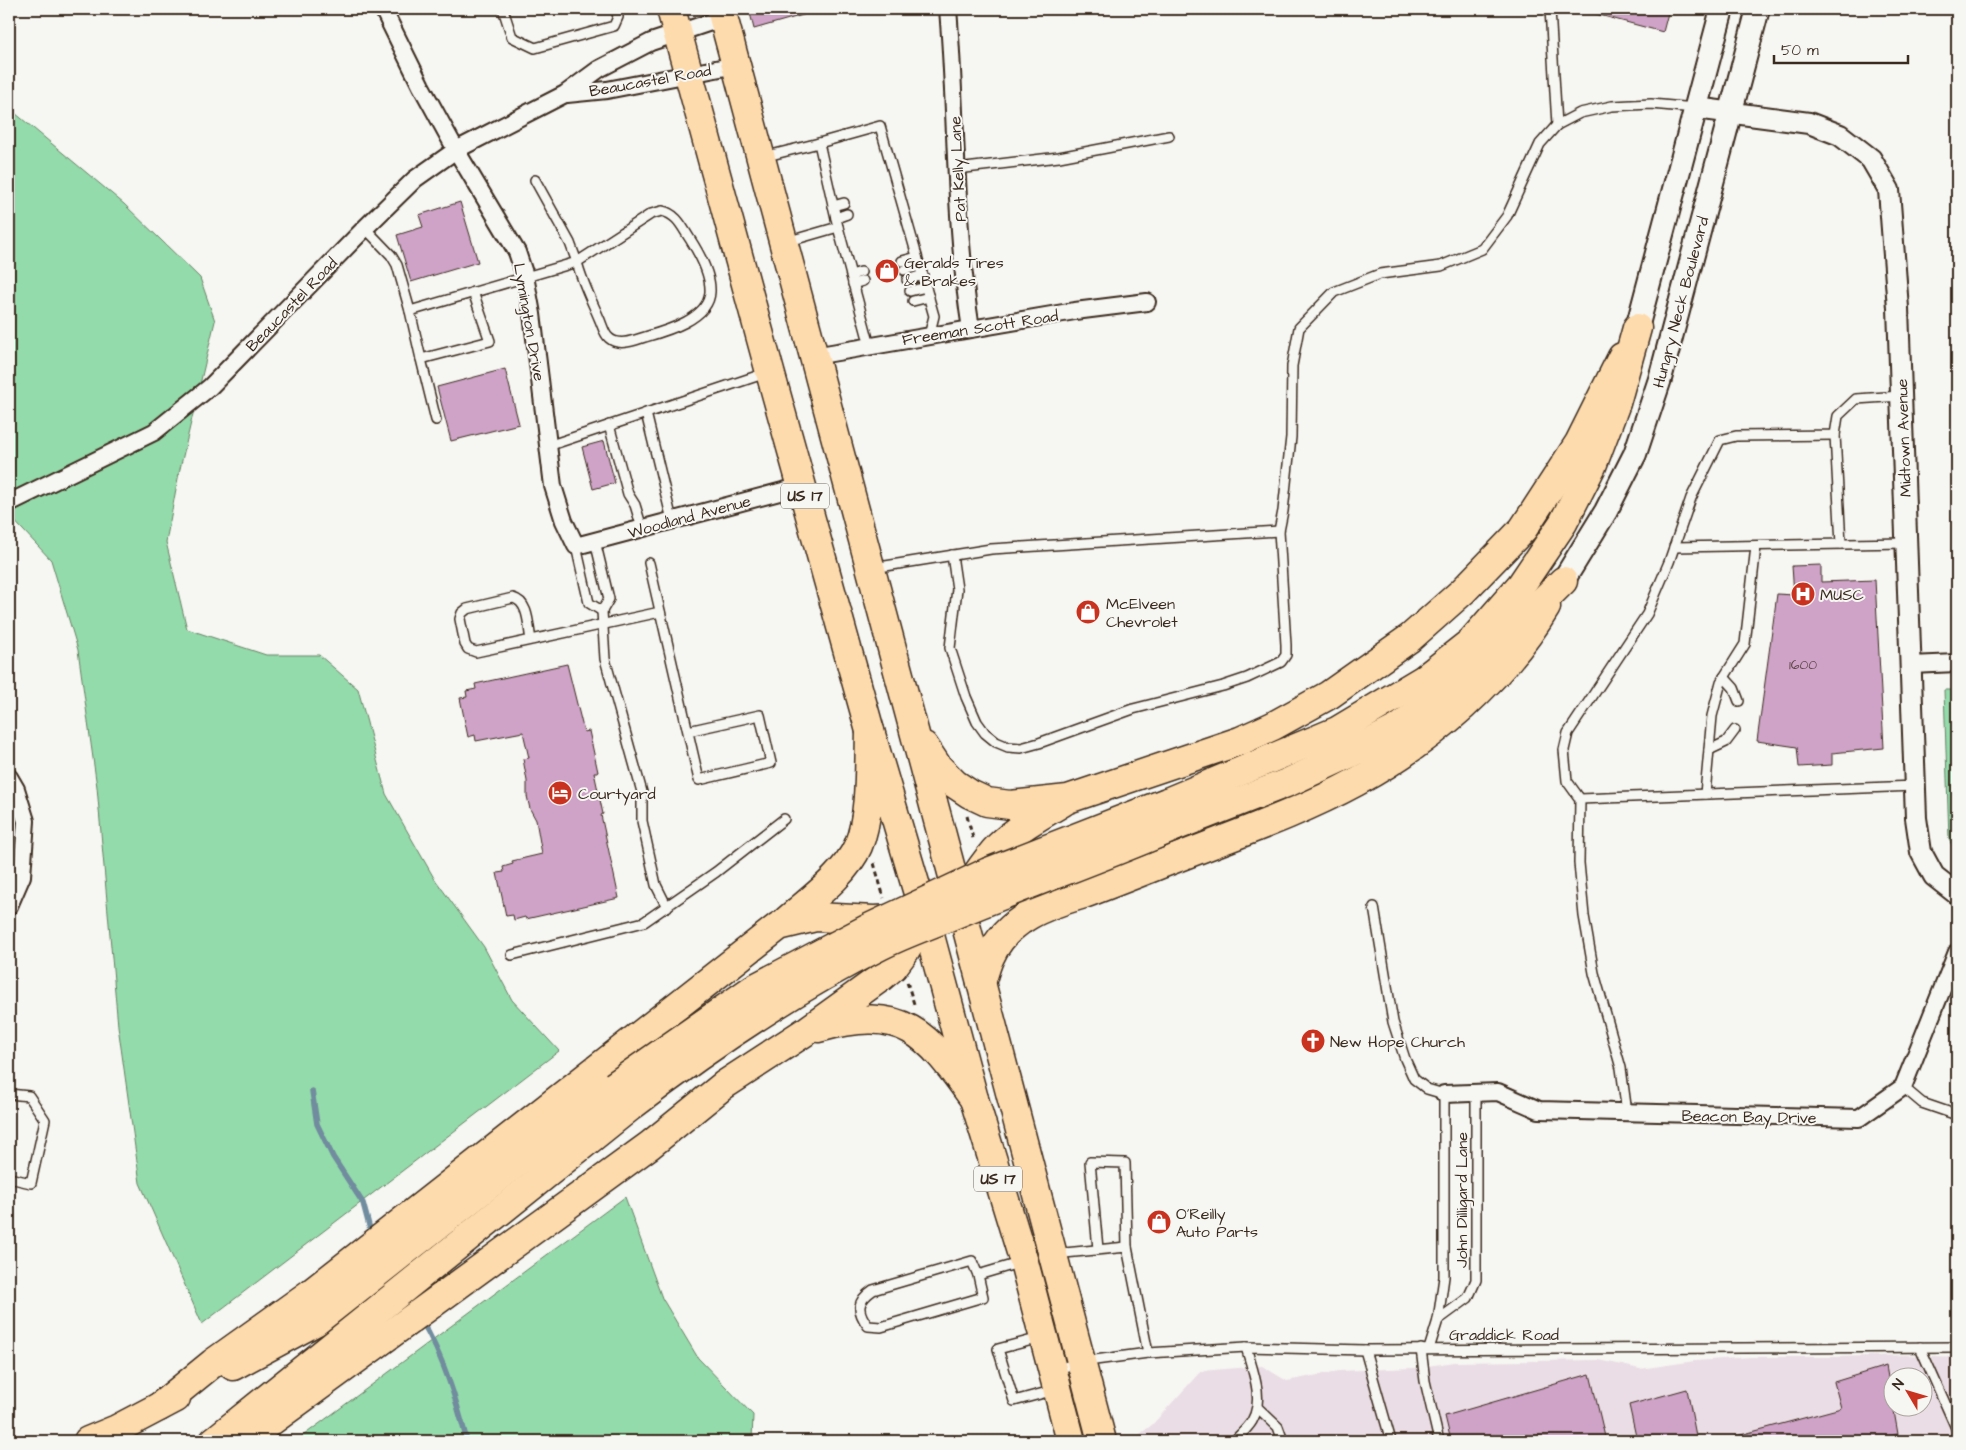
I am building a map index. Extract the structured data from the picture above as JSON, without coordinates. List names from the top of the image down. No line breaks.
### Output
{"streets":{"highway":["US 17"],"main road":["Hungry Neck Boulevard"],"street":["Beaucastel Road","Pat Kelly Lane","Lymington Drive","Freeman Scott Road","Midtown Avenue","Woodland Avenue","Beacon Bay Drive"],"lane":["John Dilligard Lane","Graddick Road"]},"crossings":[["Beaucastel Road","Lymington Drive"],["Beaucastel Road","US 17"],["Pat Kelly Lane","Freeman Scott Road"],["Hungry Neck Boulevard","Midtown Avenue"],["Lymington Drive","Woodland Avenue"],["Freeman Scott Road","US 17"],["US 17","Woodland Avenue"],["US 17","Graddick Road"],["Beacon Bay Drive","John Dilligard Lane"],["John Dilligard Lane","Graddick Road"]],"places":{"shop":["Geralds Tires & Brakes","McElveen Chevrolet","O'Reilly Auto Parts"],"hospital":["MUSC"],"hotel":["Courtyard"],"church":["New Hope Church"]},"house_numbers":["1600"],"scale_bar":"50 m","north":"top left"}
